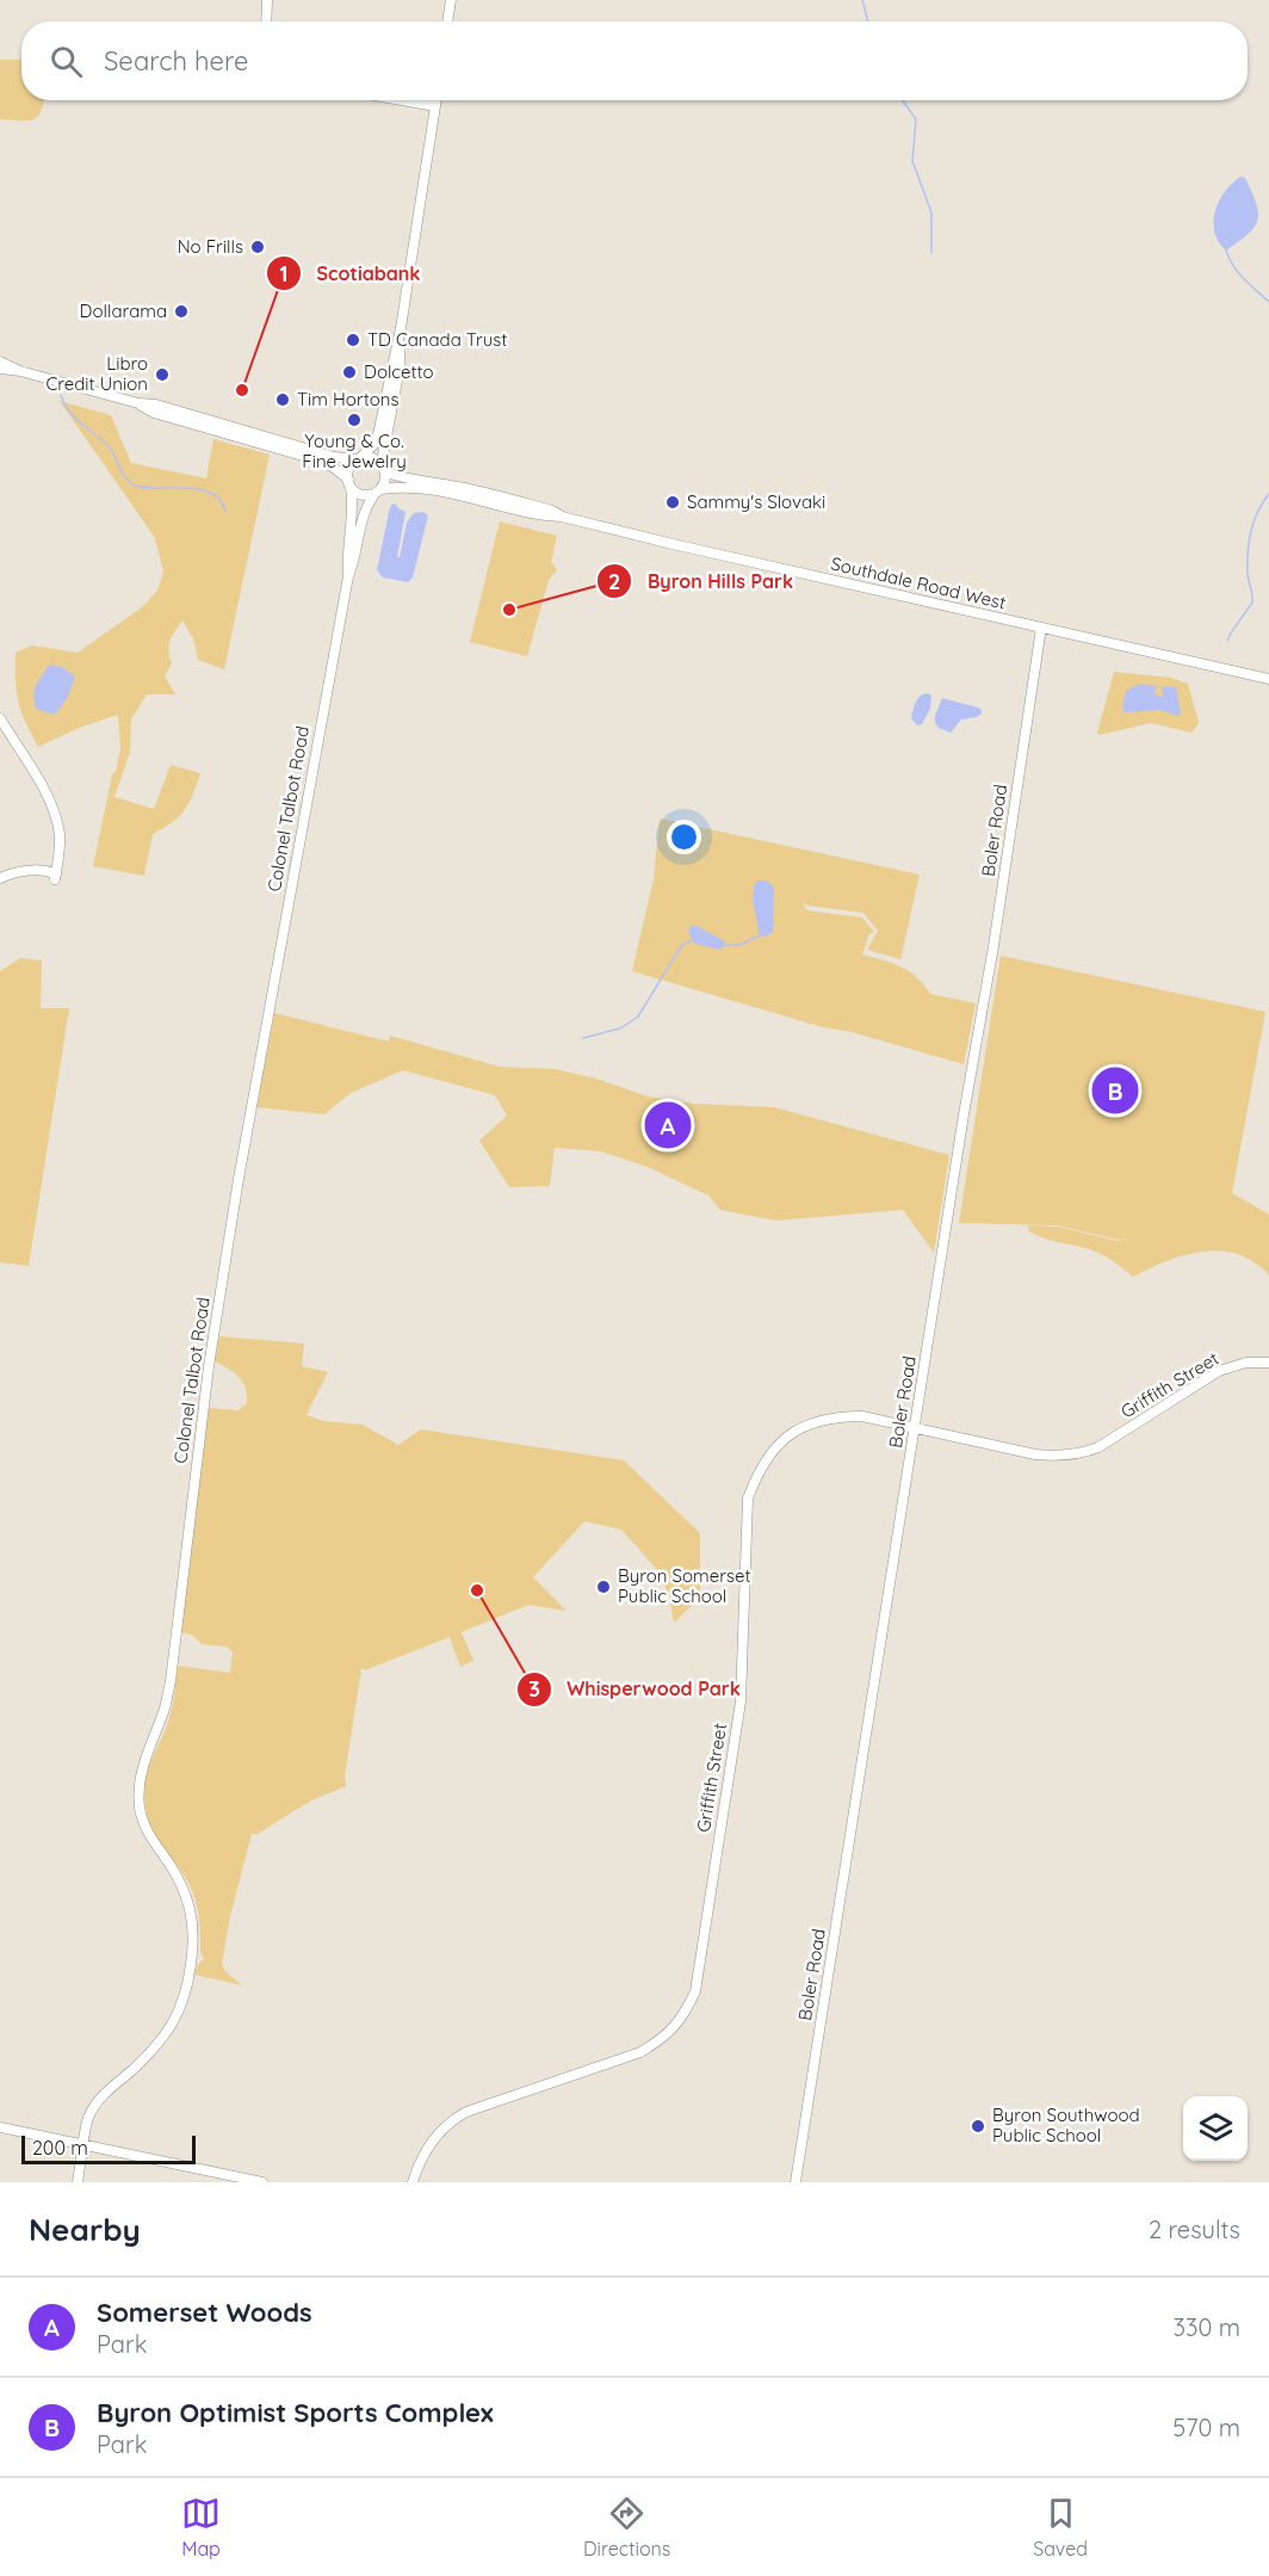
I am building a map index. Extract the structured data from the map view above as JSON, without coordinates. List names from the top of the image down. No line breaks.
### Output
{"streets":{"main road":["Southdale Road West","Colonel Talbot Road","Boler Road","Griffith Street"]},"crossings":[["Southdale Road West","Colonel Talbot Road"],["Southdale Road West","Boler Road"],["Boler Road","Griffith Street"]],"places":["No Frills","Dollarama","TD Canada Trust","Dolcetto","Libro Credit Union","Scotiabank","Tim Hortons","Young & Co. Fine Jewelry","Sammy's Slovaki","Byron Hills Park","Byron Somerset Public School","Whisperwood Park","Byron Southwood Public School"],"scale_bar":"200 m","page":{"search":"Search here","pins":["B","A"],"scale":"200 m","heading":["Nearby","2 results"],"list":[{"mark":"A","name":"Somerset Woods","note":"Park","value":"330 m"},{"mark":"B","name":"Byron Optimist Sports Complex","note":"Park","value":"570 m"}],"nav":["Map","Directions","Saved"]}}
